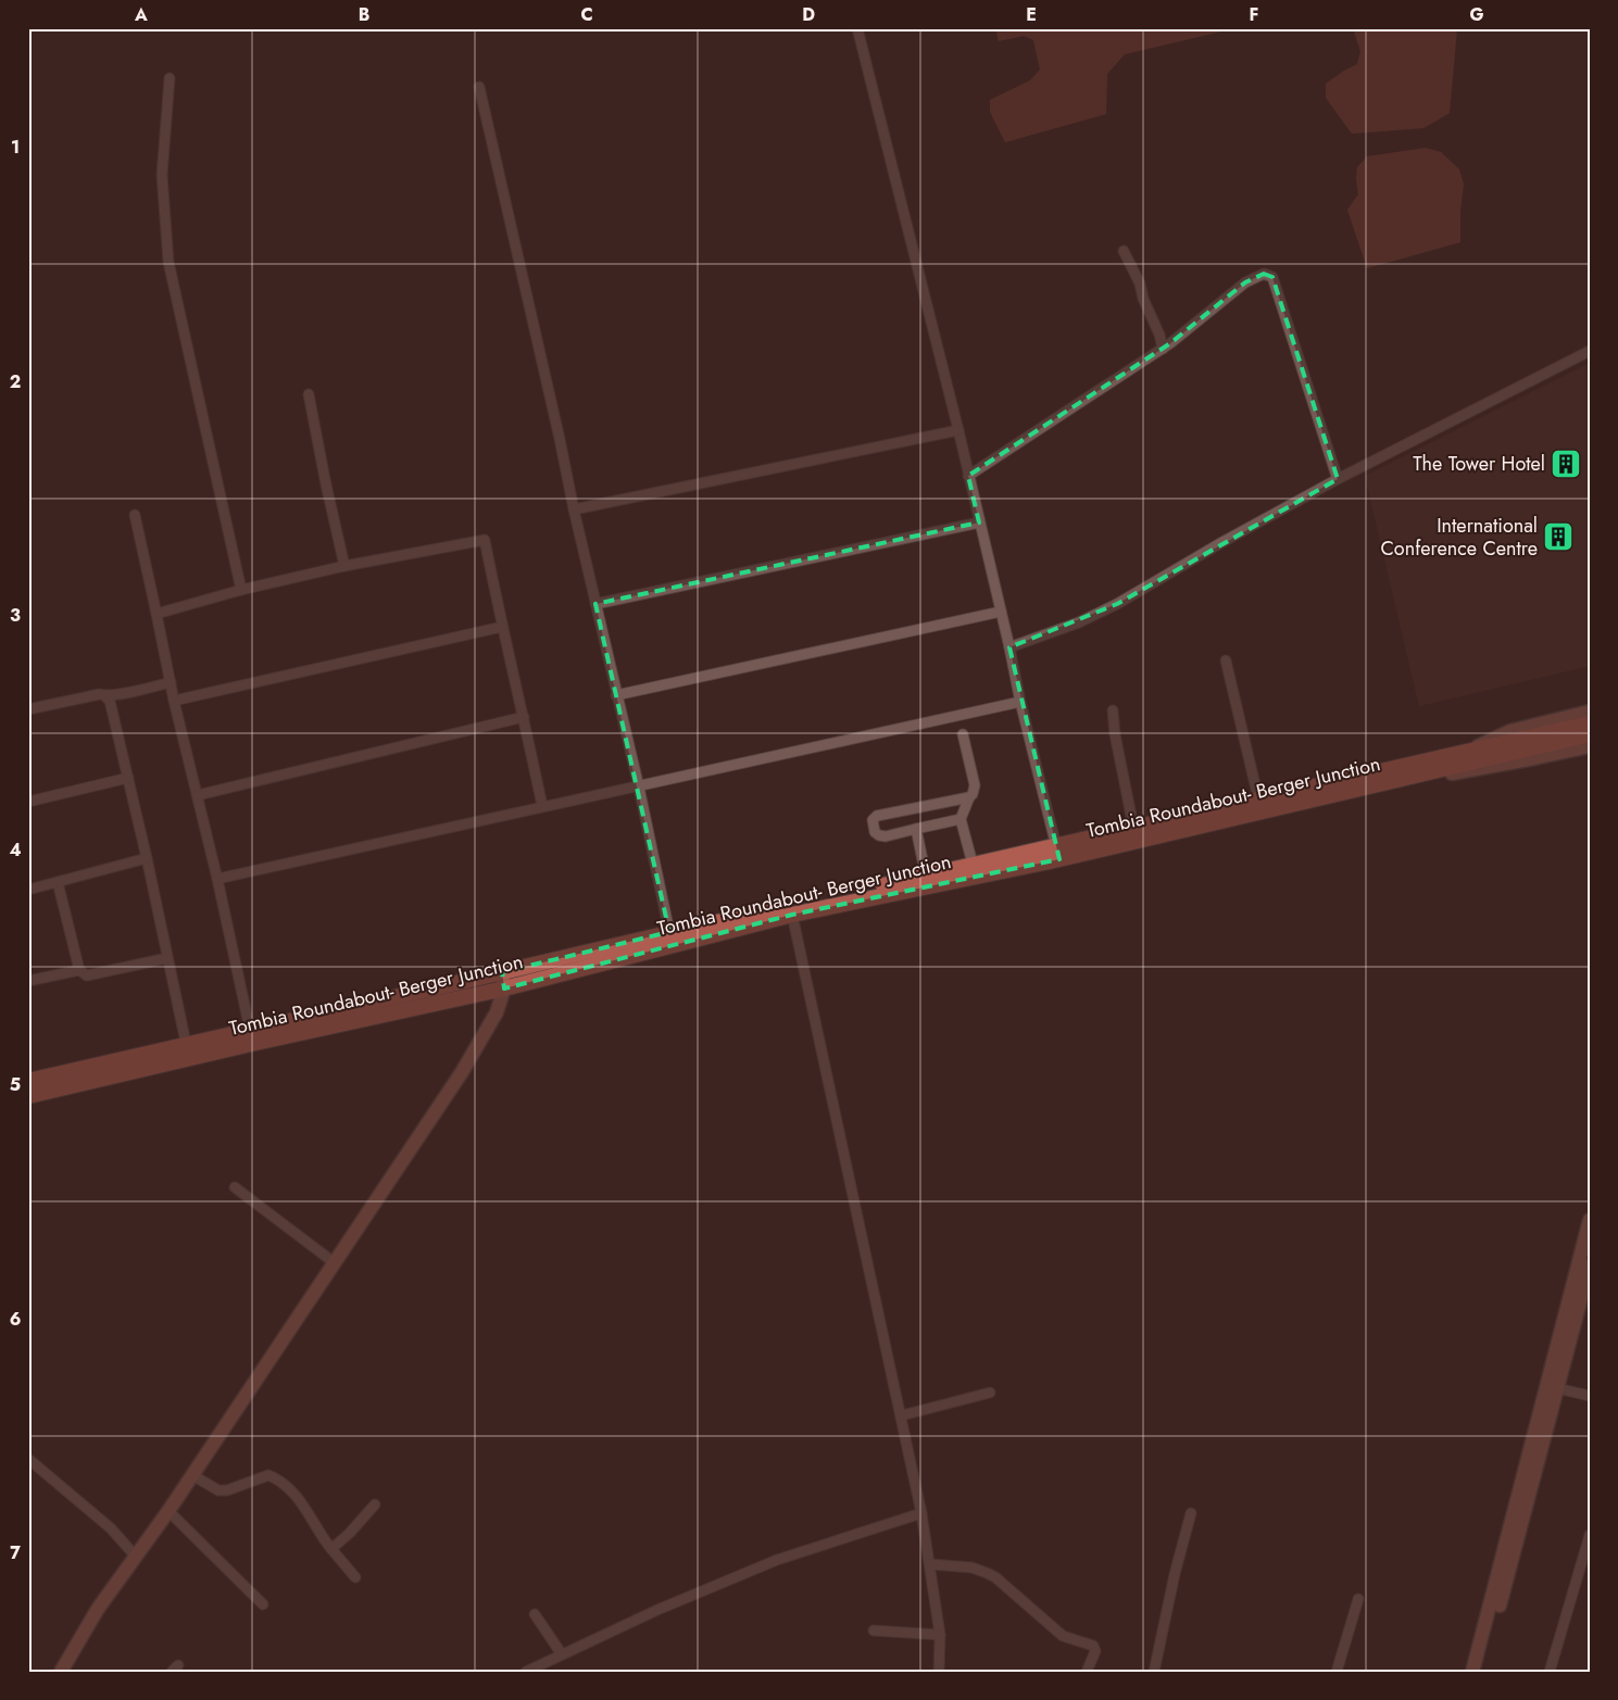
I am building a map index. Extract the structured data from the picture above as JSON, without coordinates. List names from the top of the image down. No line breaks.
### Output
{"streets":{"main road":["Tombia Roundabout- Berger Junction"]},"places":{"building":["The Tower Hotel","International Conference Centre"]},"grid":{"columns":["A","B","C","D","E","F","G"],"rows":["1","2","3","4","5","6","7"]}}
